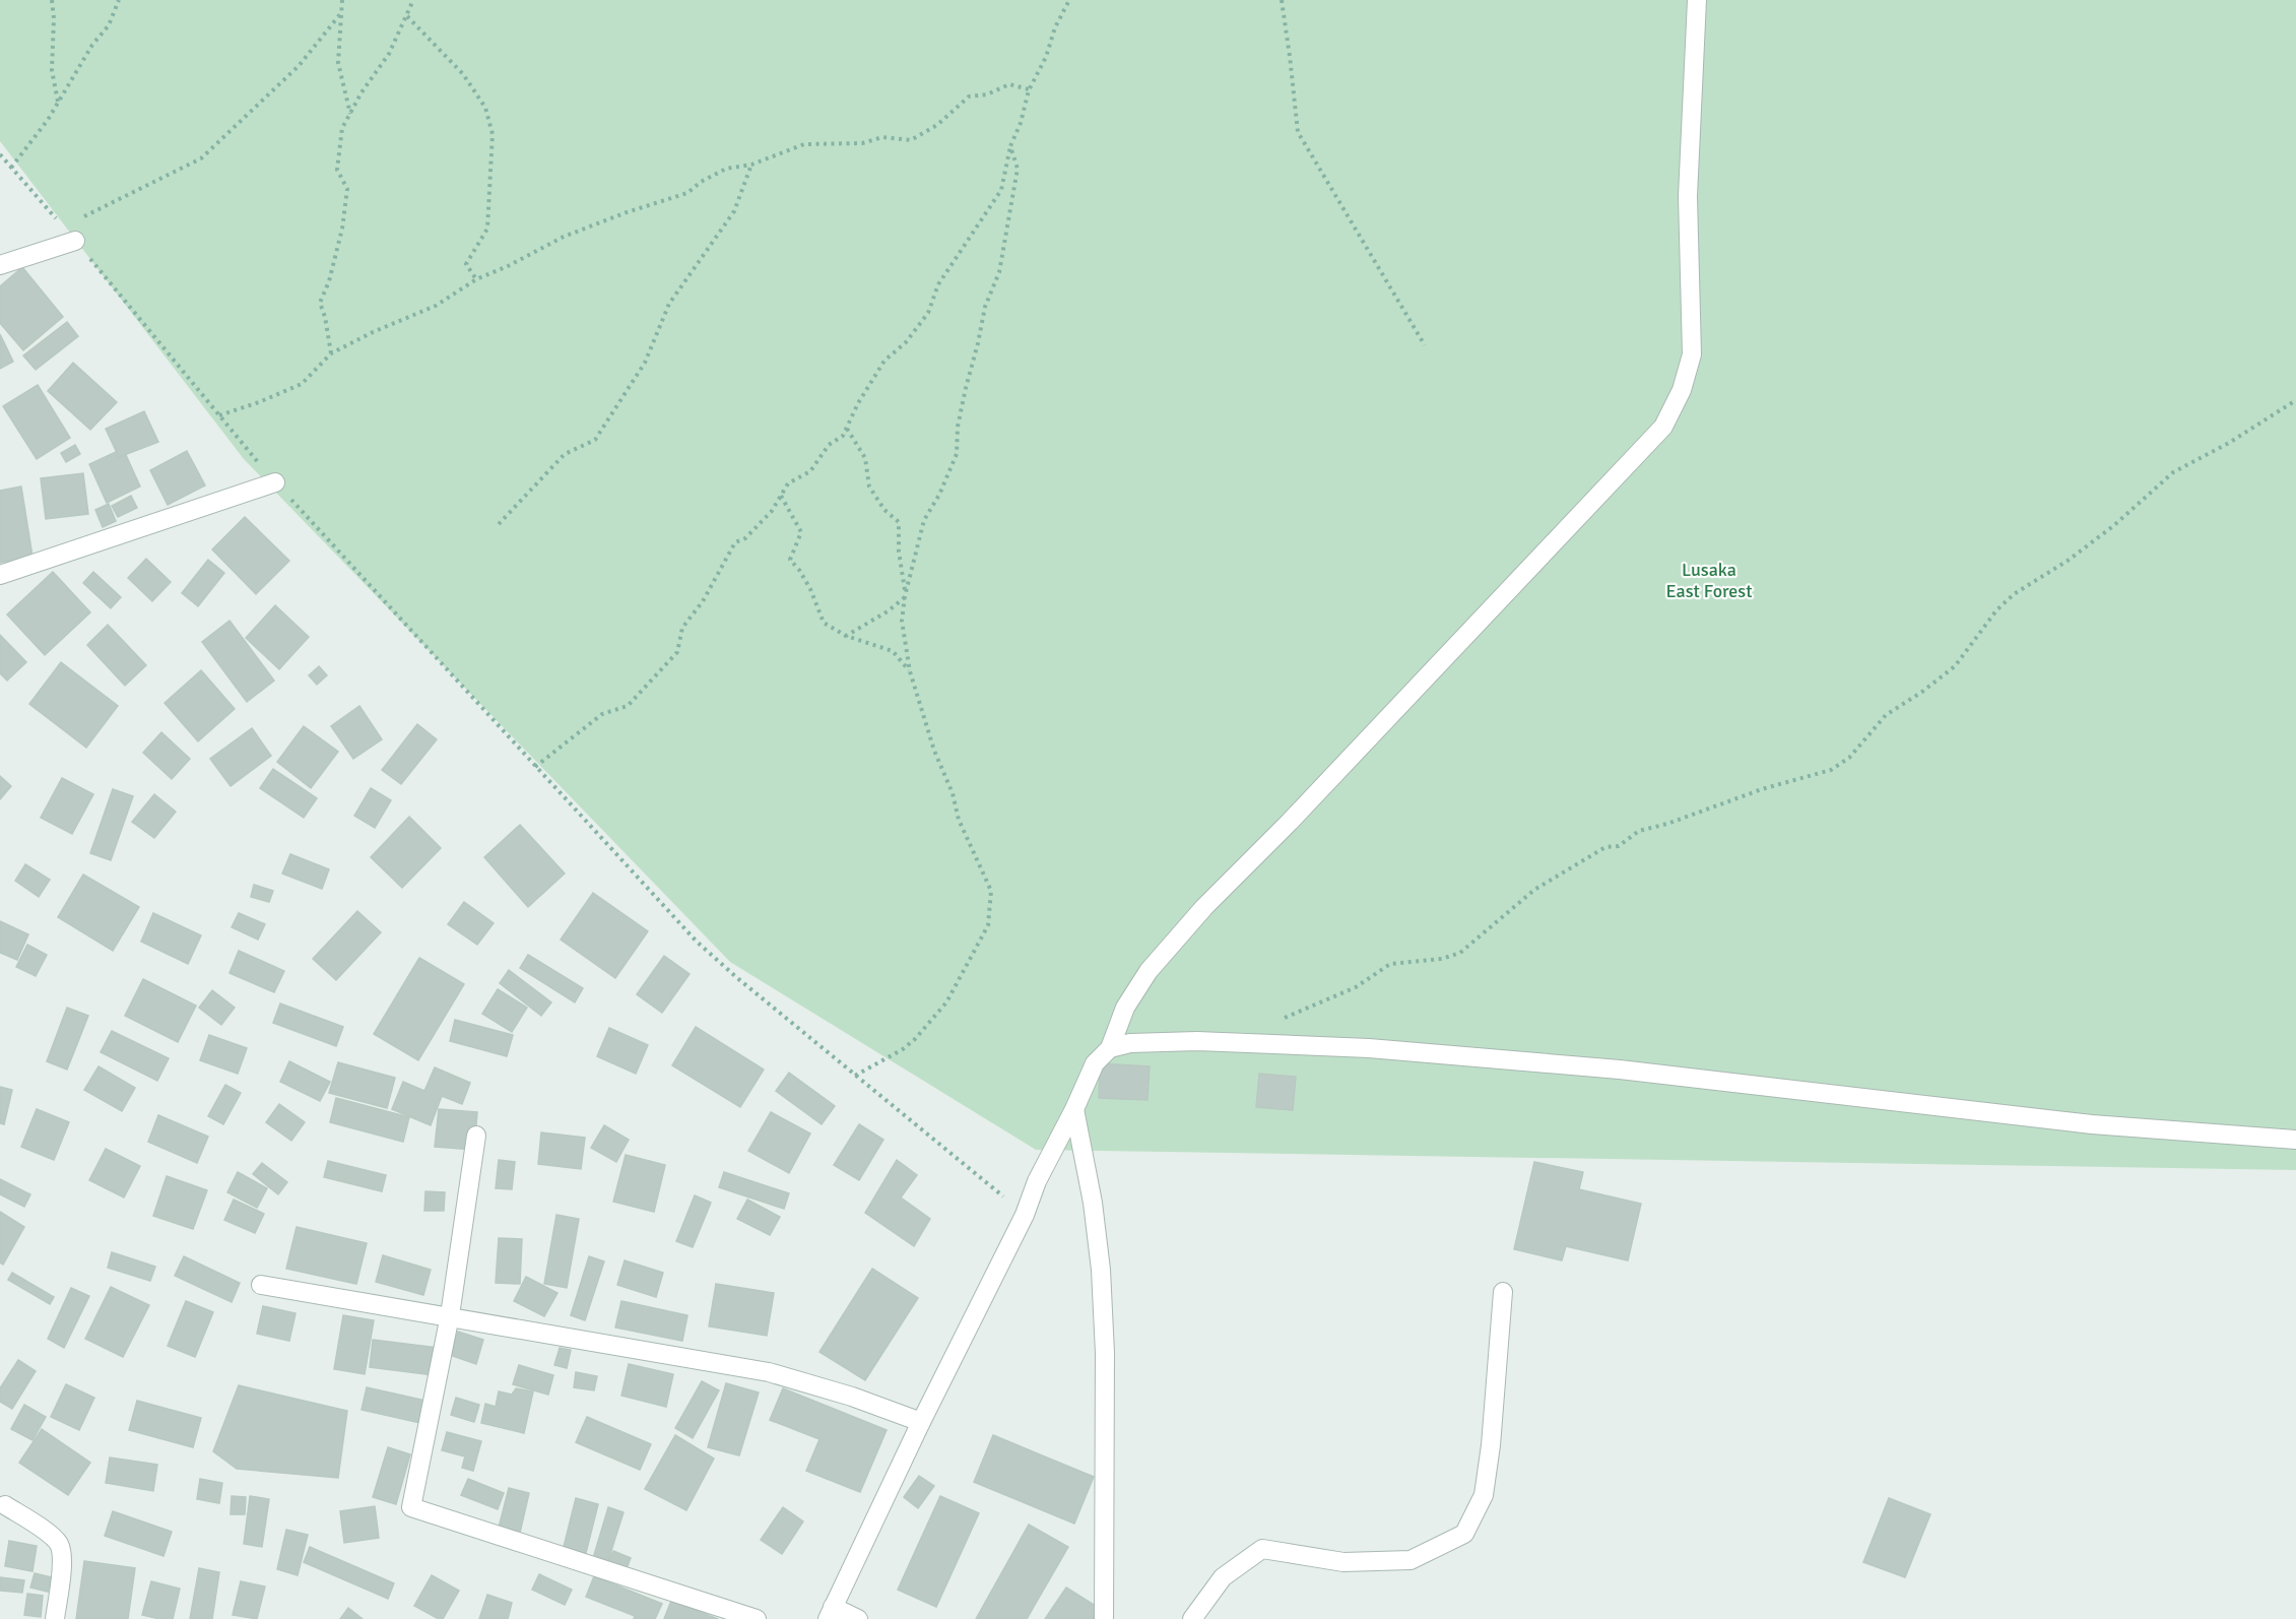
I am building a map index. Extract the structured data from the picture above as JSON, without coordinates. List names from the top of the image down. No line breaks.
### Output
{"parks":["Lusaka East Forest"]}
